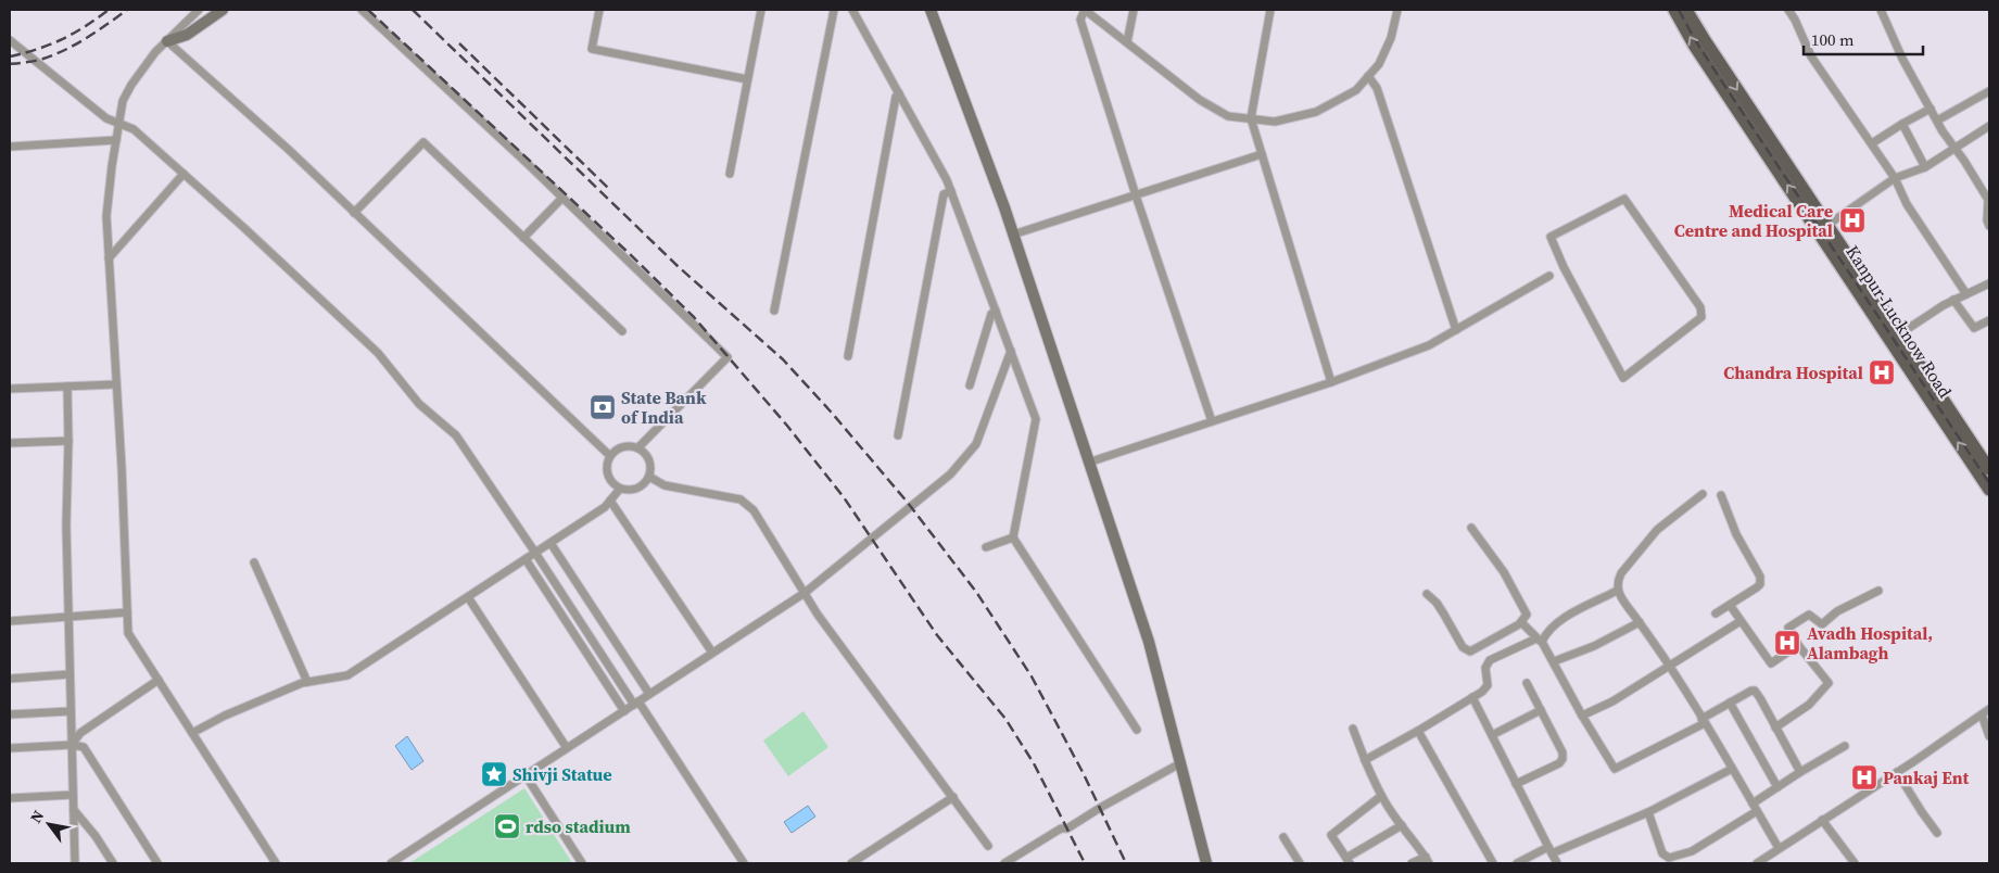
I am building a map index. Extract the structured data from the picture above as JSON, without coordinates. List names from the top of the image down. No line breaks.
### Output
{"streets":{"main road":["Kanpur-Lucknow Road"]},"places":{"hospital":["Medical Care Centre and Hospital","Chandra Hospital","Avadh Hospital, Alambagh","Pankaj Ent"],"bank":["State Bank of India"],"place":["Shivji Statue"],"sports":["rdso stadium"]},"scale_bar":"100 m","north":"top left"}
